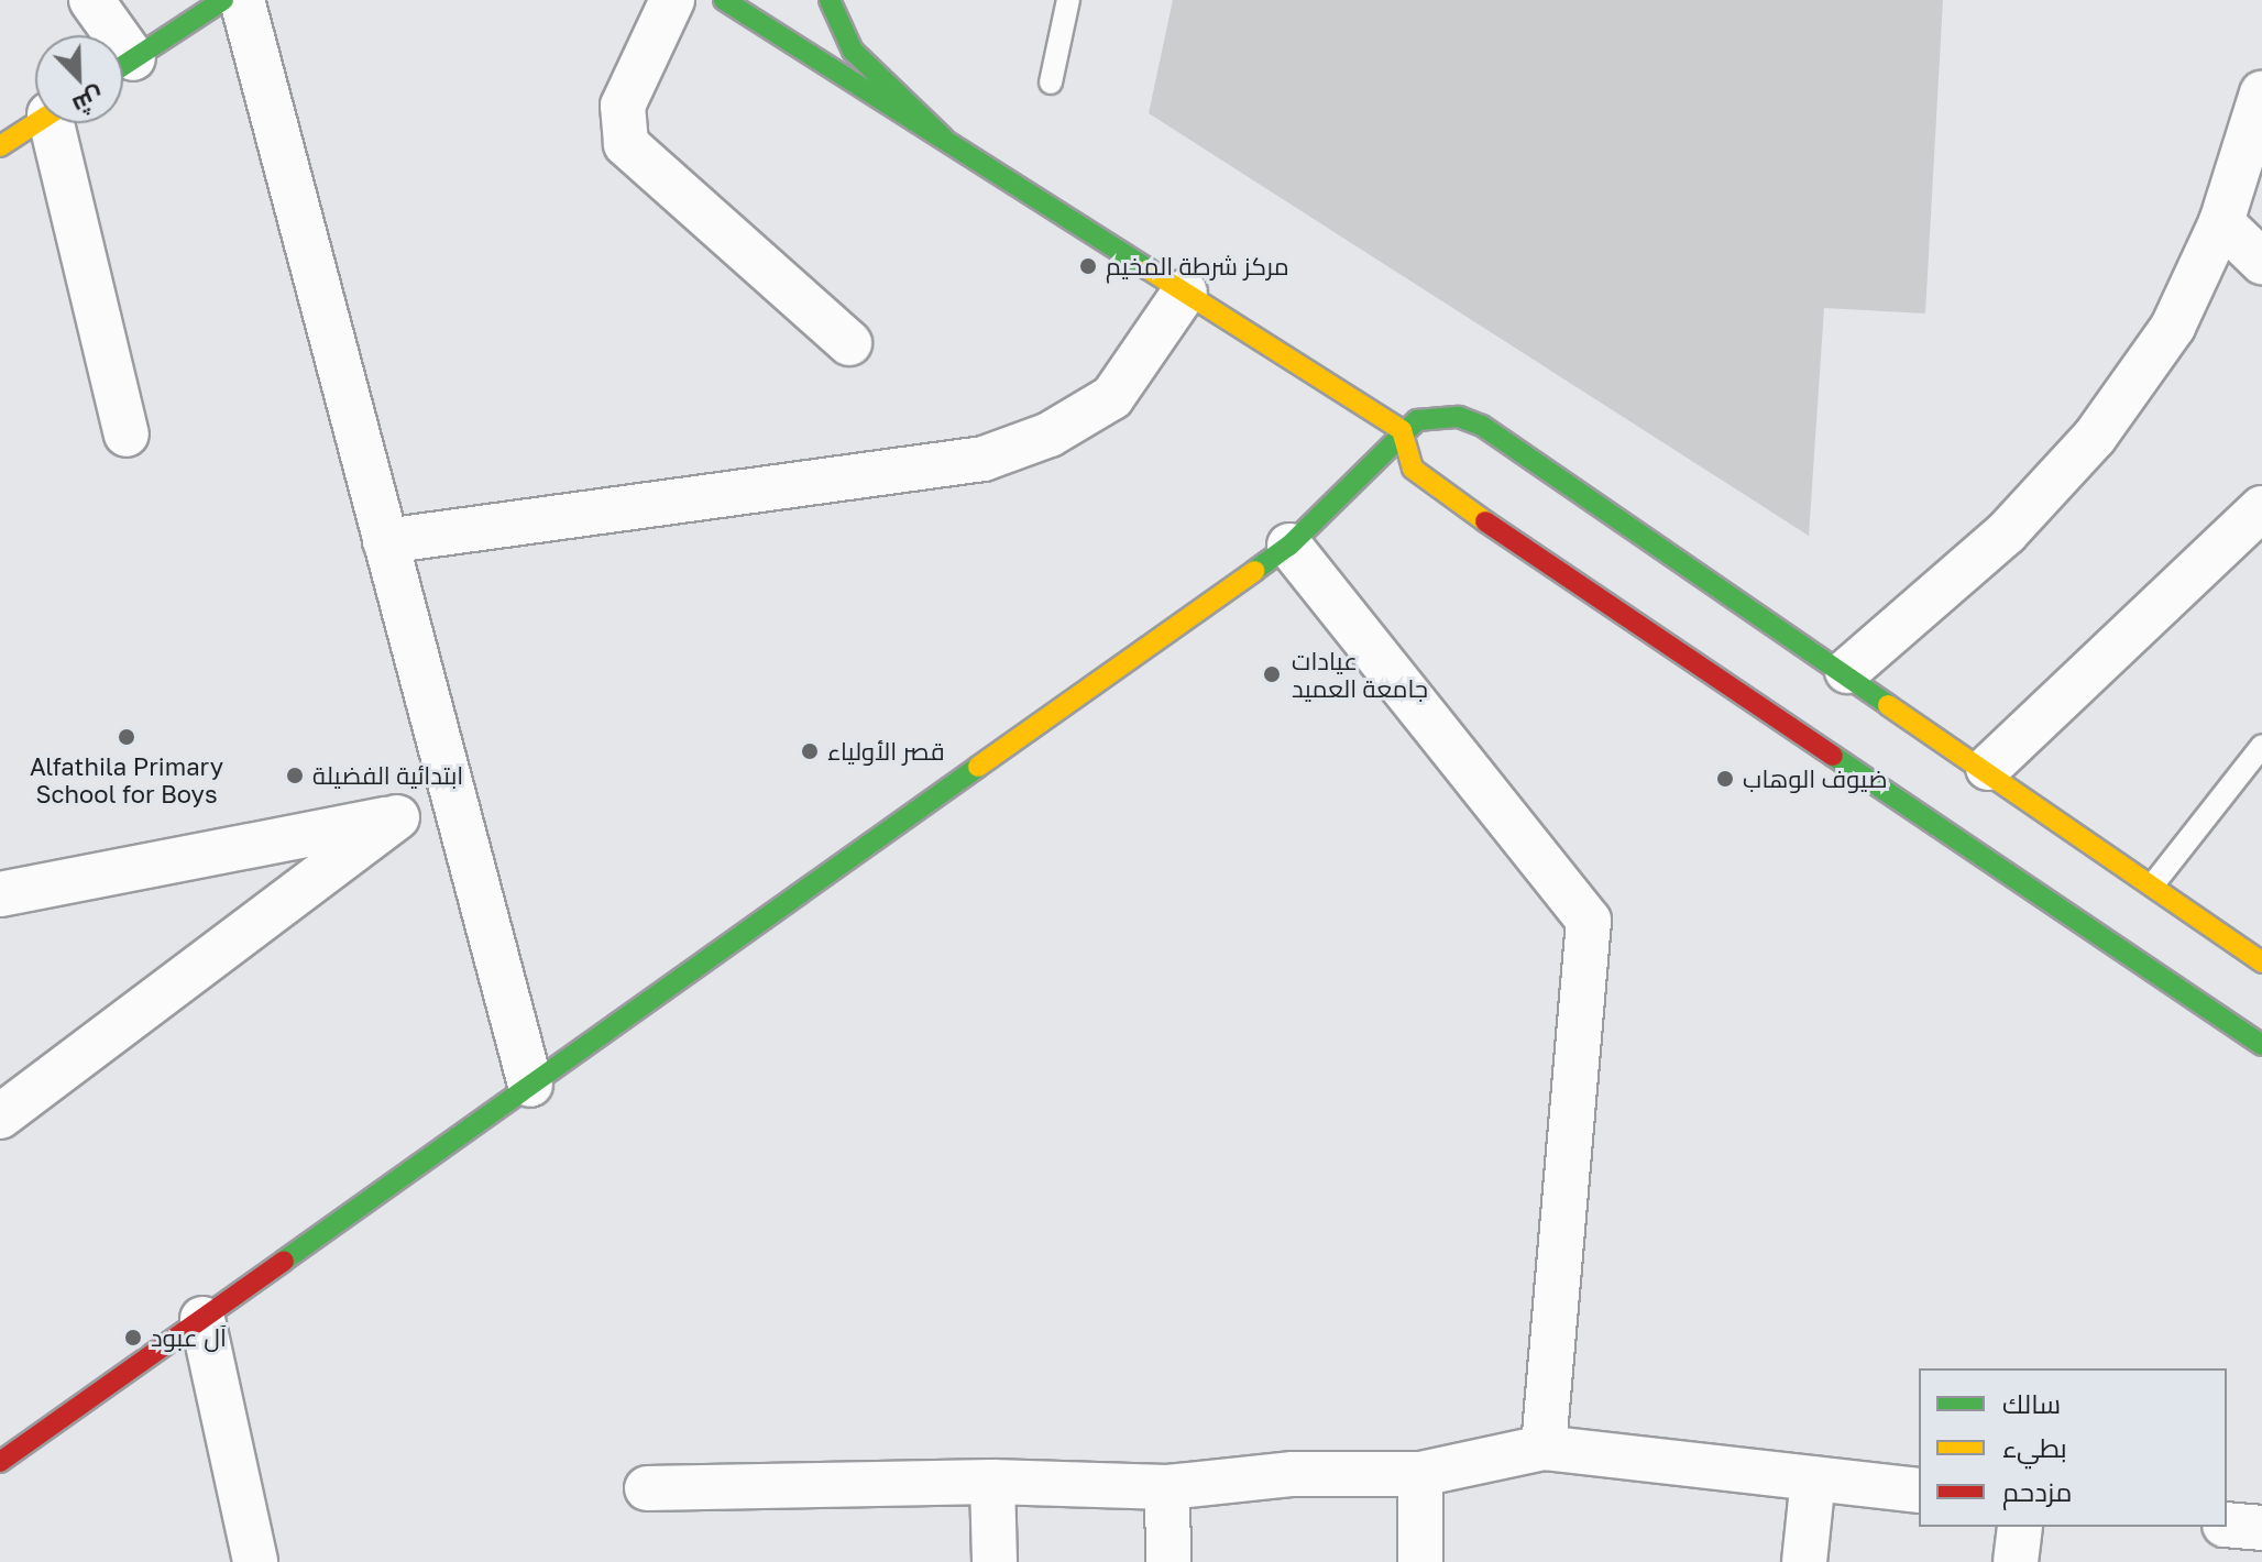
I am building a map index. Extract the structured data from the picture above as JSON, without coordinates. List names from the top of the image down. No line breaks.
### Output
{"places":["مركز شرطة المخيم","عيادات جامعة العميد","Alfathila Primary School for Boys","قصر الأولياء","ابتدائية الفضيلة","ضيوف الوهاب","آل عبود"],"legend":["سالك","بطيء","مزدحم"],"north":"bottom right"}
